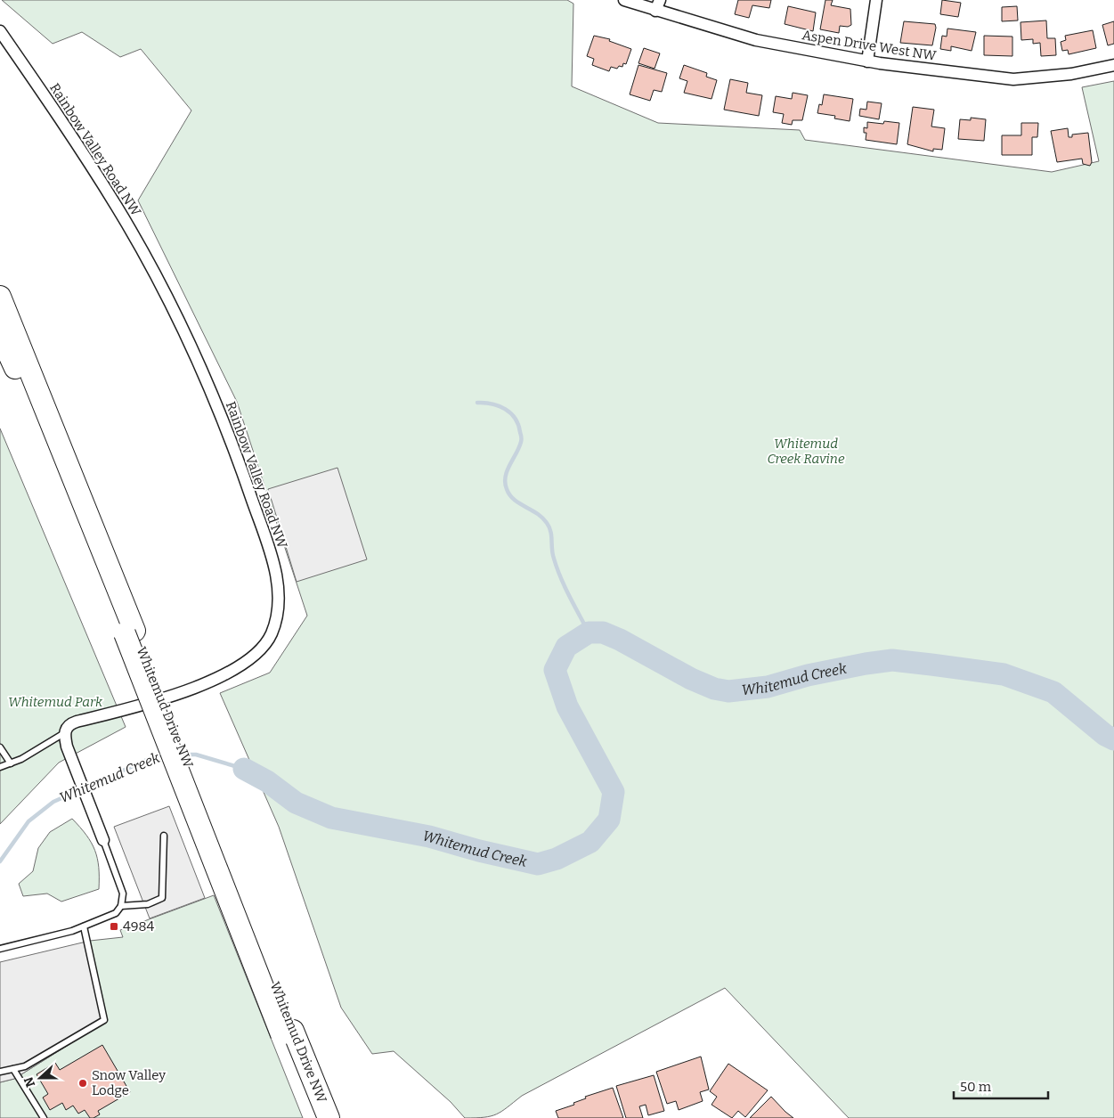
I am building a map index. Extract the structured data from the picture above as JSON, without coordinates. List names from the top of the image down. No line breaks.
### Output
{"streets":{"highway":["Whitemud Drive NW"],"street":["Aspen Drive West NW","Rainbow Valley Road NW"]},"water":["Whitemud Creek"],"parks":["Whitemud Creek Ravine","Whitemud Park"],"places":{"transit":["4984"],"other":["Snow Valley Lodge"]},"scale_bar":"50 m","north":"left"}
